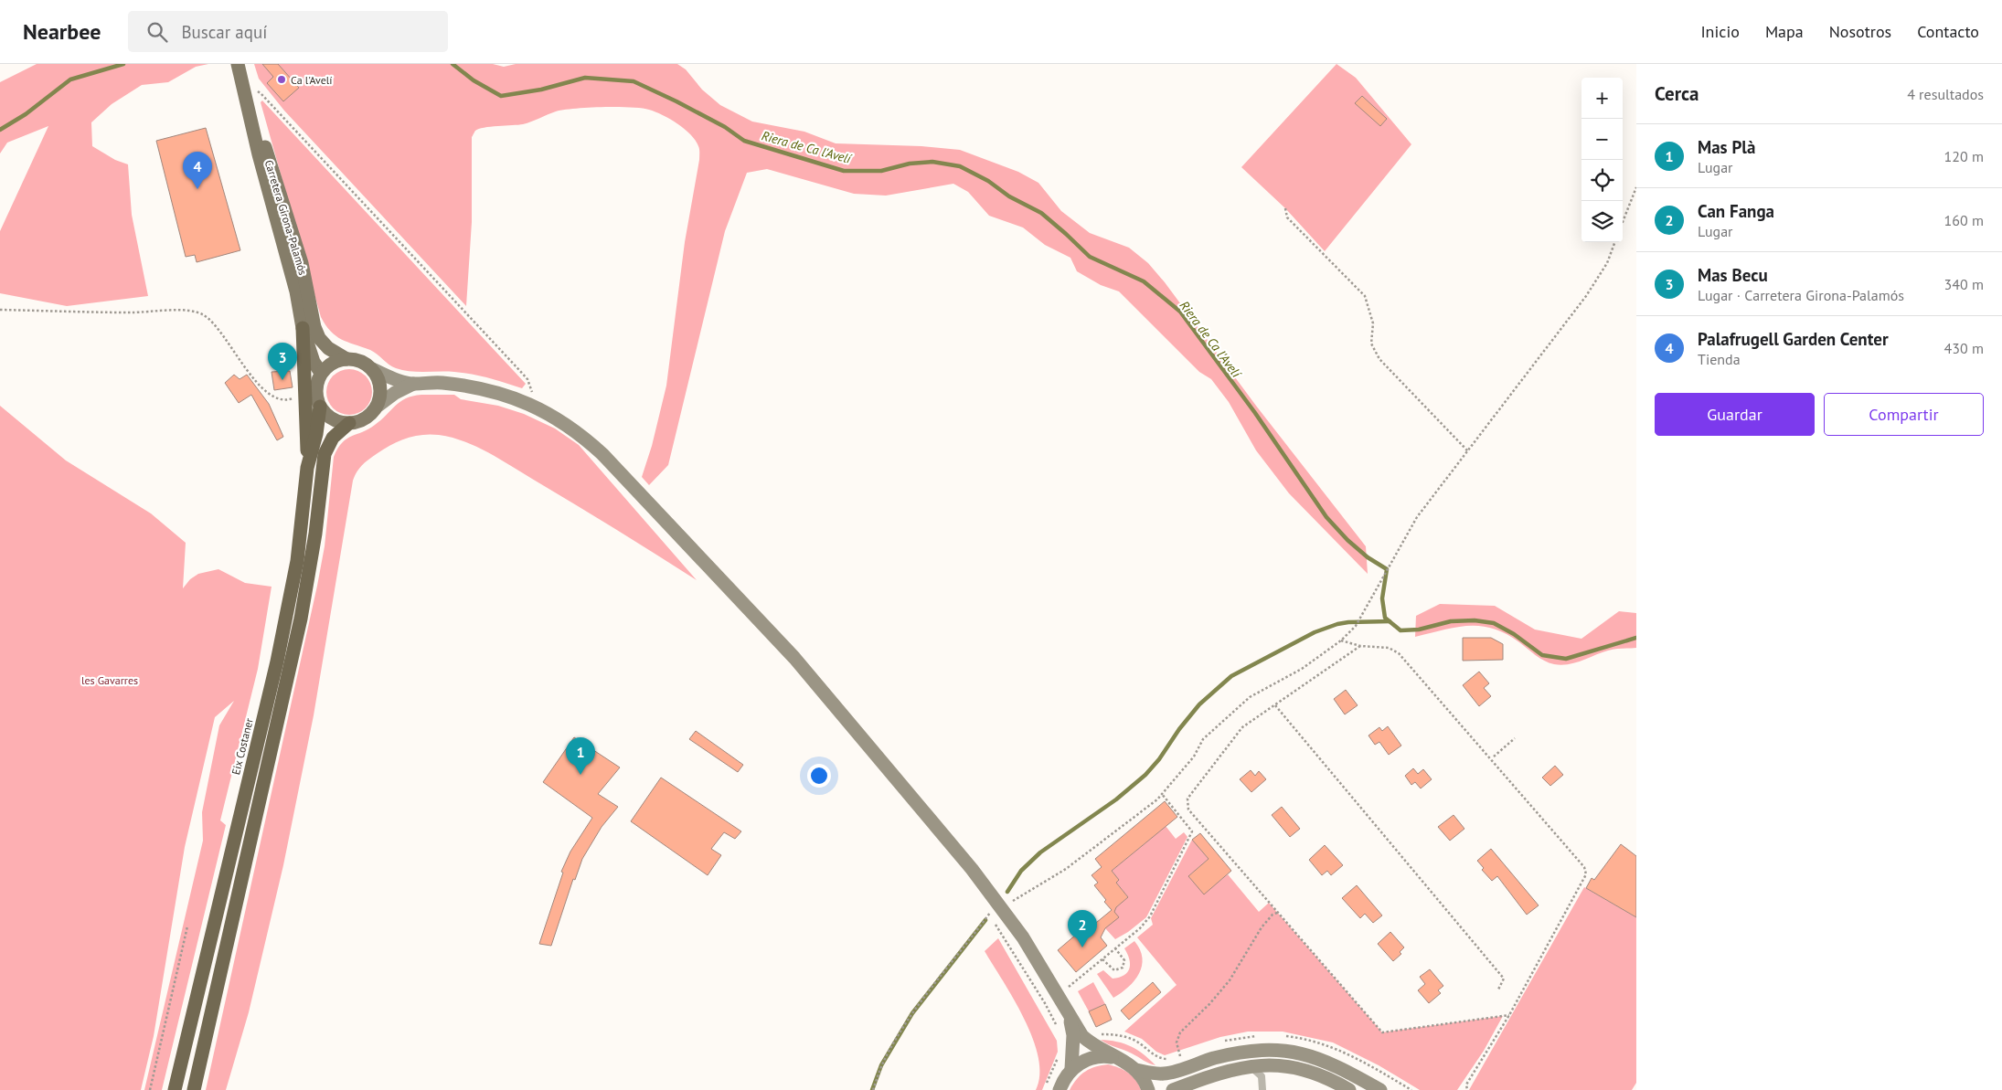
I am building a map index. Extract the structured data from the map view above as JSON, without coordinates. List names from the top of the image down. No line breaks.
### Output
{"streets":{"highway":["Eix Costaner"],"main road":["Carretera Girona-Palamós"]},"crossings":[["Carretera Girona-Palamós","Eix Costaner"]],"water":["Riera de Ca l'Avelí"],"parks":["les Gavarres"],"places":["Ca l'Avelí"],"page":{"header":"Nearbee","search":"Buscar aquí","nav":["Inicio","Mapa","Nosotros","Contacto"],"heading":["Cerca","4 resultados"],"map_buttons":["+","−"],"list":[{"mark":"1","name":"Mas Plà","note":"Lugar","value":"120 m"},{"mark":"2","name":"Can Fanga","note":"Lugar","value":"160 m"},{"mark":"3","name":"Mas Becu","note":"Lugar · Carretera Girona-Palamós","value":"340 m"},{"mark":"4","name":"Palafrugell Garden Center","note":"Tienda","value":"430 m"}],"pins":["4","3","1","2"],"buttons":["Guardar","Compartir"]}}
